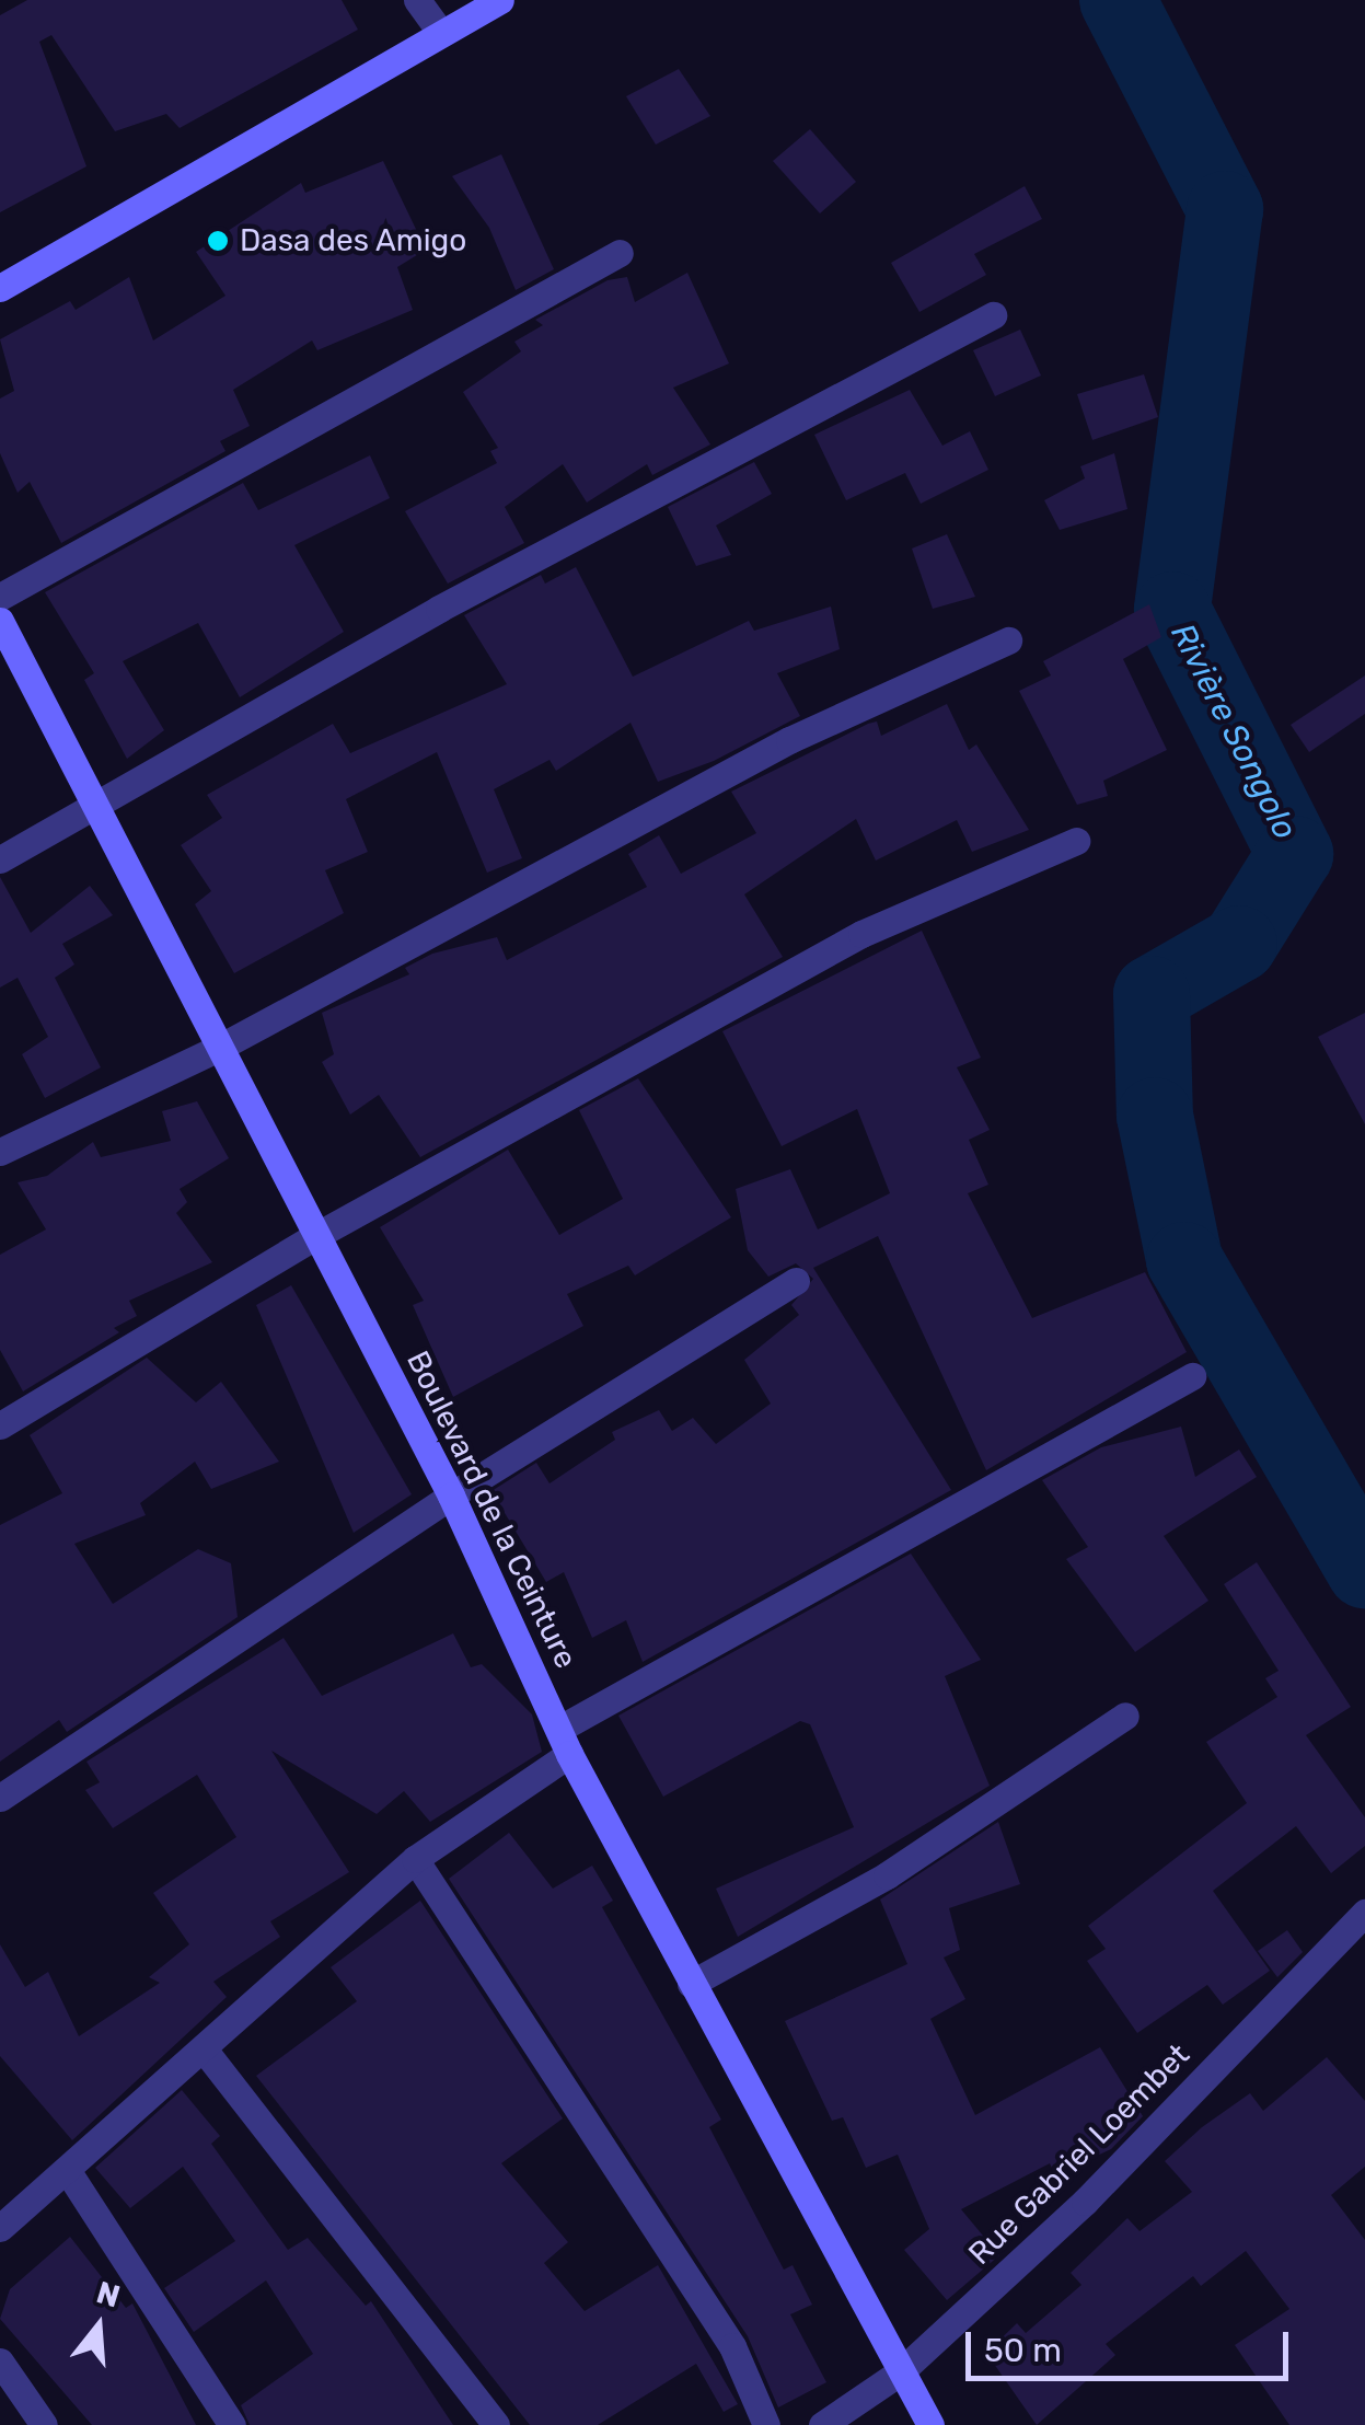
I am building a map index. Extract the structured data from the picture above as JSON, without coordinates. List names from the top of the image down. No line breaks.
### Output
{"streets":{"street":["Boulevard de la Ceinture","Rue Gabriel Loembet"]},"crossings":[["Boulevard de la Ceinture","Rue Gabriel Loembet"]],"water":["Rivière Songolo"],"places":["Dasa des Amigo"],"scale_bar":"50 m","north":"top"}
